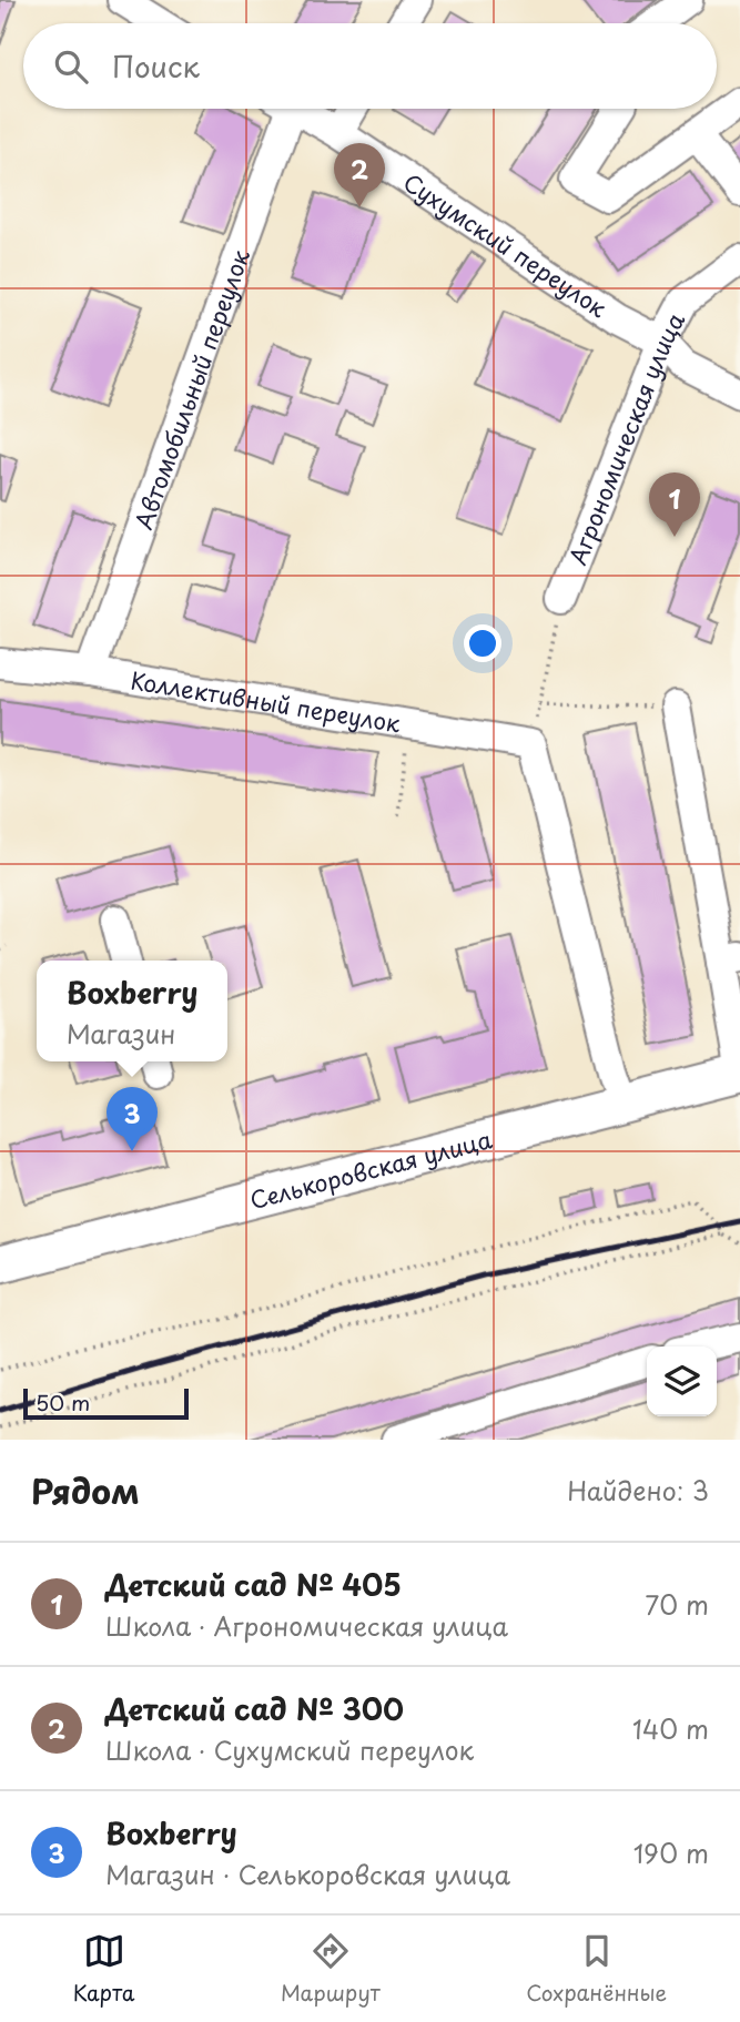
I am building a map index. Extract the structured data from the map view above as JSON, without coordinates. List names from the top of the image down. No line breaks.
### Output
{"streets":{"main road":["Селькоровская улица"],"street":["Сухумский переулок","Автомобильный переулок","Агрономическая улица","Коллективный переулок"]},"crossings":[["Сухумский переулок","Агрономическая улица"],["Автомобильный переулок","Коллективный переулок"]],"scale_bar":"50 m","page":{"search":"Поиск","pins":["2","1","3"],"popup":["Boxberry","Магазин"],"scale":"50 m","heading":["Рядом","Найдено: 3"],"list":[{"mark":"1","name":"Детский сад № 405","note":"Школа · Агрономическая улица","value":"70 m"},{"mark":"2","name":"Детский сад № 300","note":"Школа · Сухумский переулок","value":"140 m"},{"mark":"3","name":"Boxberry","note":"Магазин · Селькоровская улица","value":"190 m"}],"nav":["Карта","Маршрут","Сохранённые"]}}
